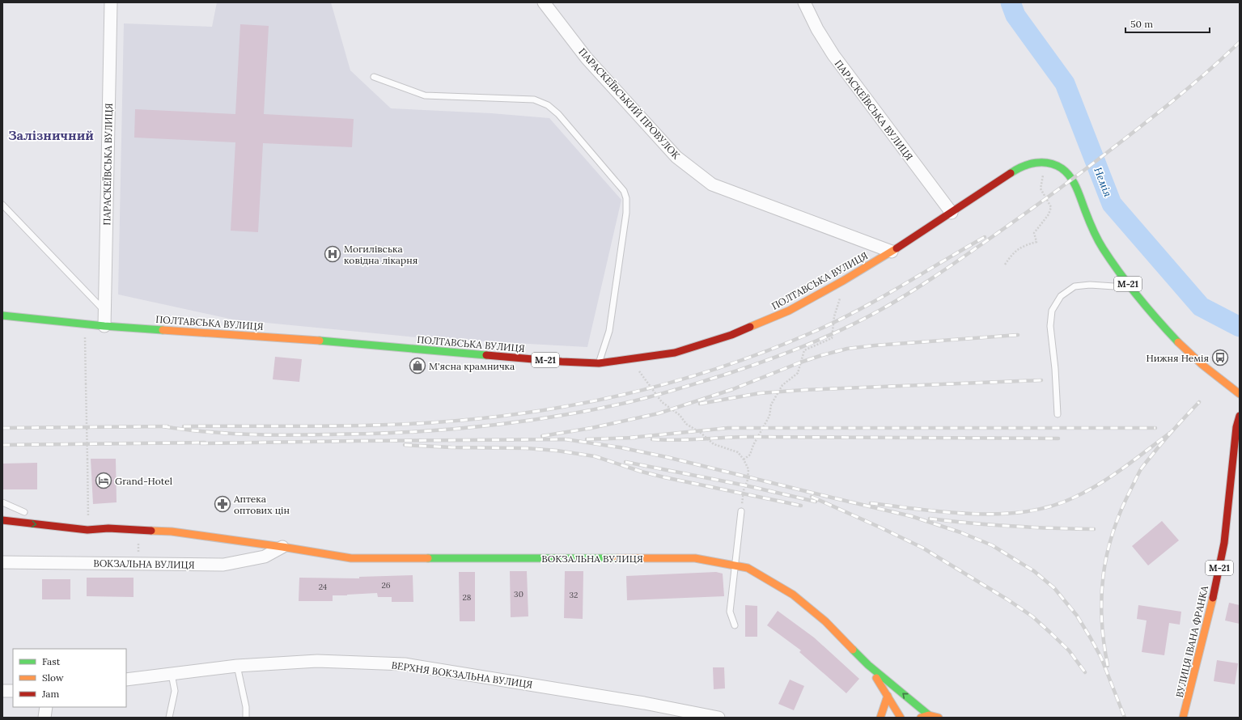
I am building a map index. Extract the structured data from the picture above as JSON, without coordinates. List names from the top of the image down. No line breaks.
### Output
{"streets":{"main road":["ПОЛТАВСЬКА ВУЛИЦЯ","М-21","ВОКЗАЛЬНА ВУЛИЦЯ","ВУЛИЦЯ ІВАНА ФРАНКА"],"street":["ПАРАСКЕЇВСЬКИЙ ПРОВУЛОК","ПАРАСКЕЇВСЬКА ВУЛИЦЯ","ВЕРХНЯ ВОКЗАЛЬНА ВУЛИЦЯ"]},"crossings":[["ПАРАСКЕЇВСЬКИЙ ПРОВУЛОК","ПОЛТАВСЬКА ВУЛИЦЯ"],["ПАРАСКЕЇВСЬКА ВУЛИЦЯ","ПОЛТАВСЬКА ВУЛИЦЯ"]],"districts":["Залізничний"],"water":["Немія"],"places":{"hospital":["Могилівська ковідна лікарня"],"bus stop":["Нижня Немія"],"shop":["М'ясна крамничка"],"hotel":["Grand-Hotel"],"pharmacy":["Аптека оптових цін"]},"house_numbers":["26","24","30","32","28"],"legend":["Fast","Slow","Jam"],"scale_bar":"50 m"}
